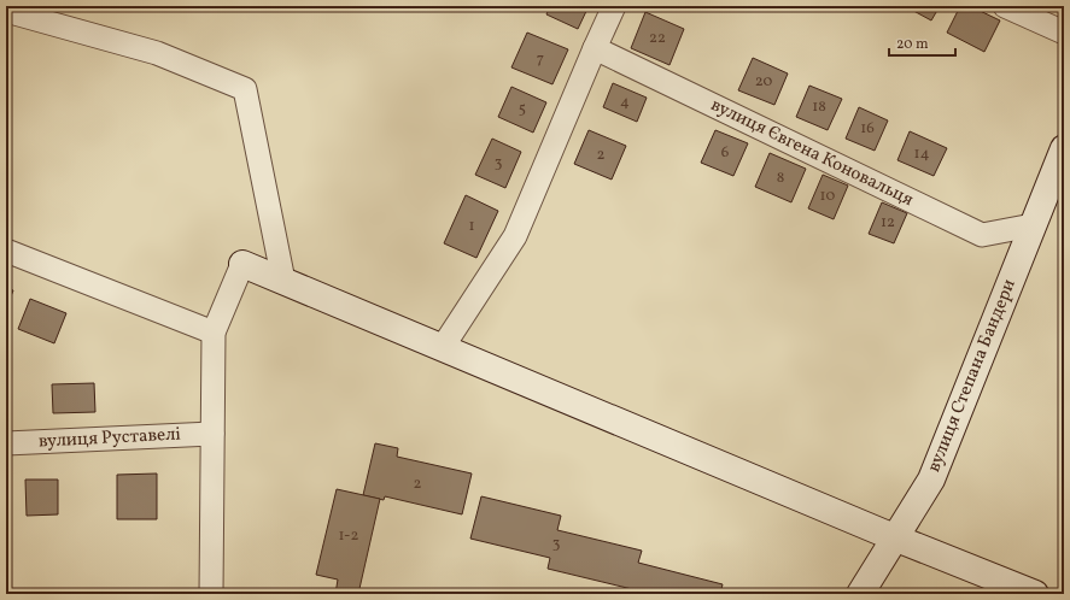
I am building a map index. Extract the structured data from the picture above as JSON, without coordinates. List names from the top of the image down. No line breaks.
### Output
{"streets":{"street":["вулиця Євгена Коновальця","вулиця Степана Бандери","вулиця Руставелі"]},"crossings":[["вулиця Євгена Коновальця","вулиця Степана Бандери"]],"house_numbers":["22","7","20","4","18","5","16","6","14","2","3","8","10","12","1","2","1-2","3"],"scale_bar":"20 m"}
